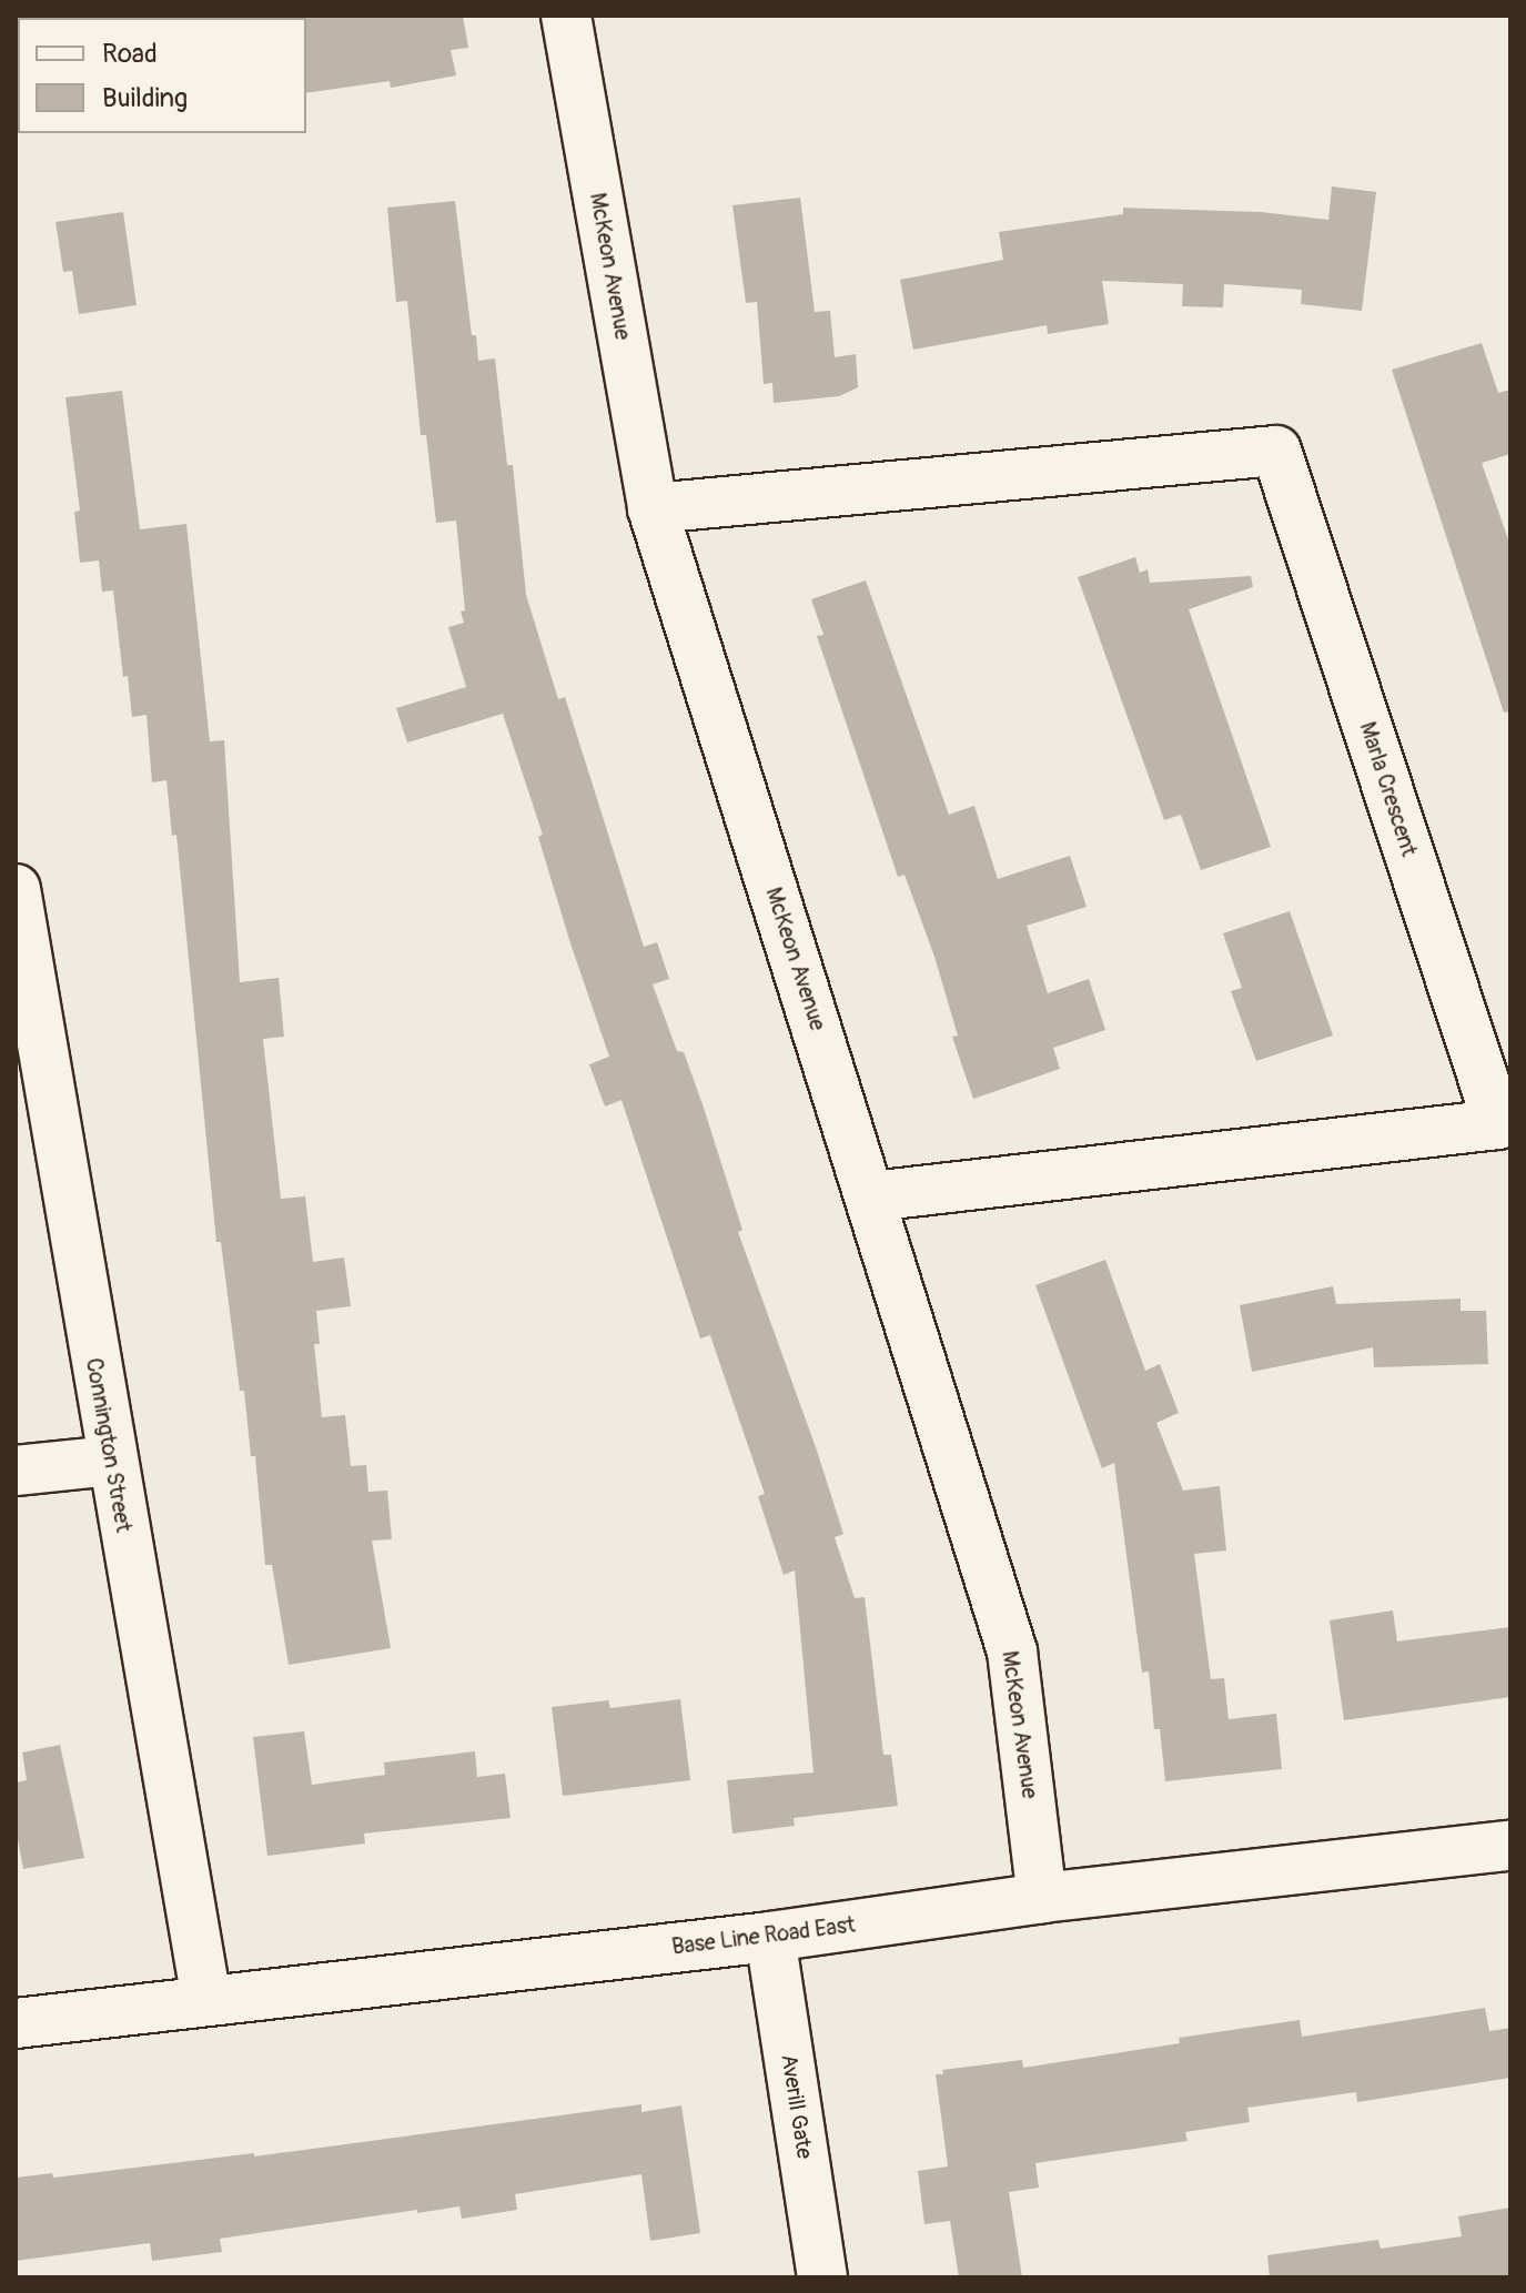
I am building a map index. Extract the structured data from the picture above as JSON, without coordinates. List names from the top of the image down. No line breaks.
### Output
{"streets":{"street":["McKeon Avenue","Marla Crescent","Connington Street","Base Line Road East","Averill Gate"]},"crossings":[["McKeon Avenue","Marla Crescent"],["McKeon Avenue","Base Line Road East"],["Connington Street","Base Line Road East"],["Base Line Road East","Averill Gate"]],"legend":["Road","Building"]}
